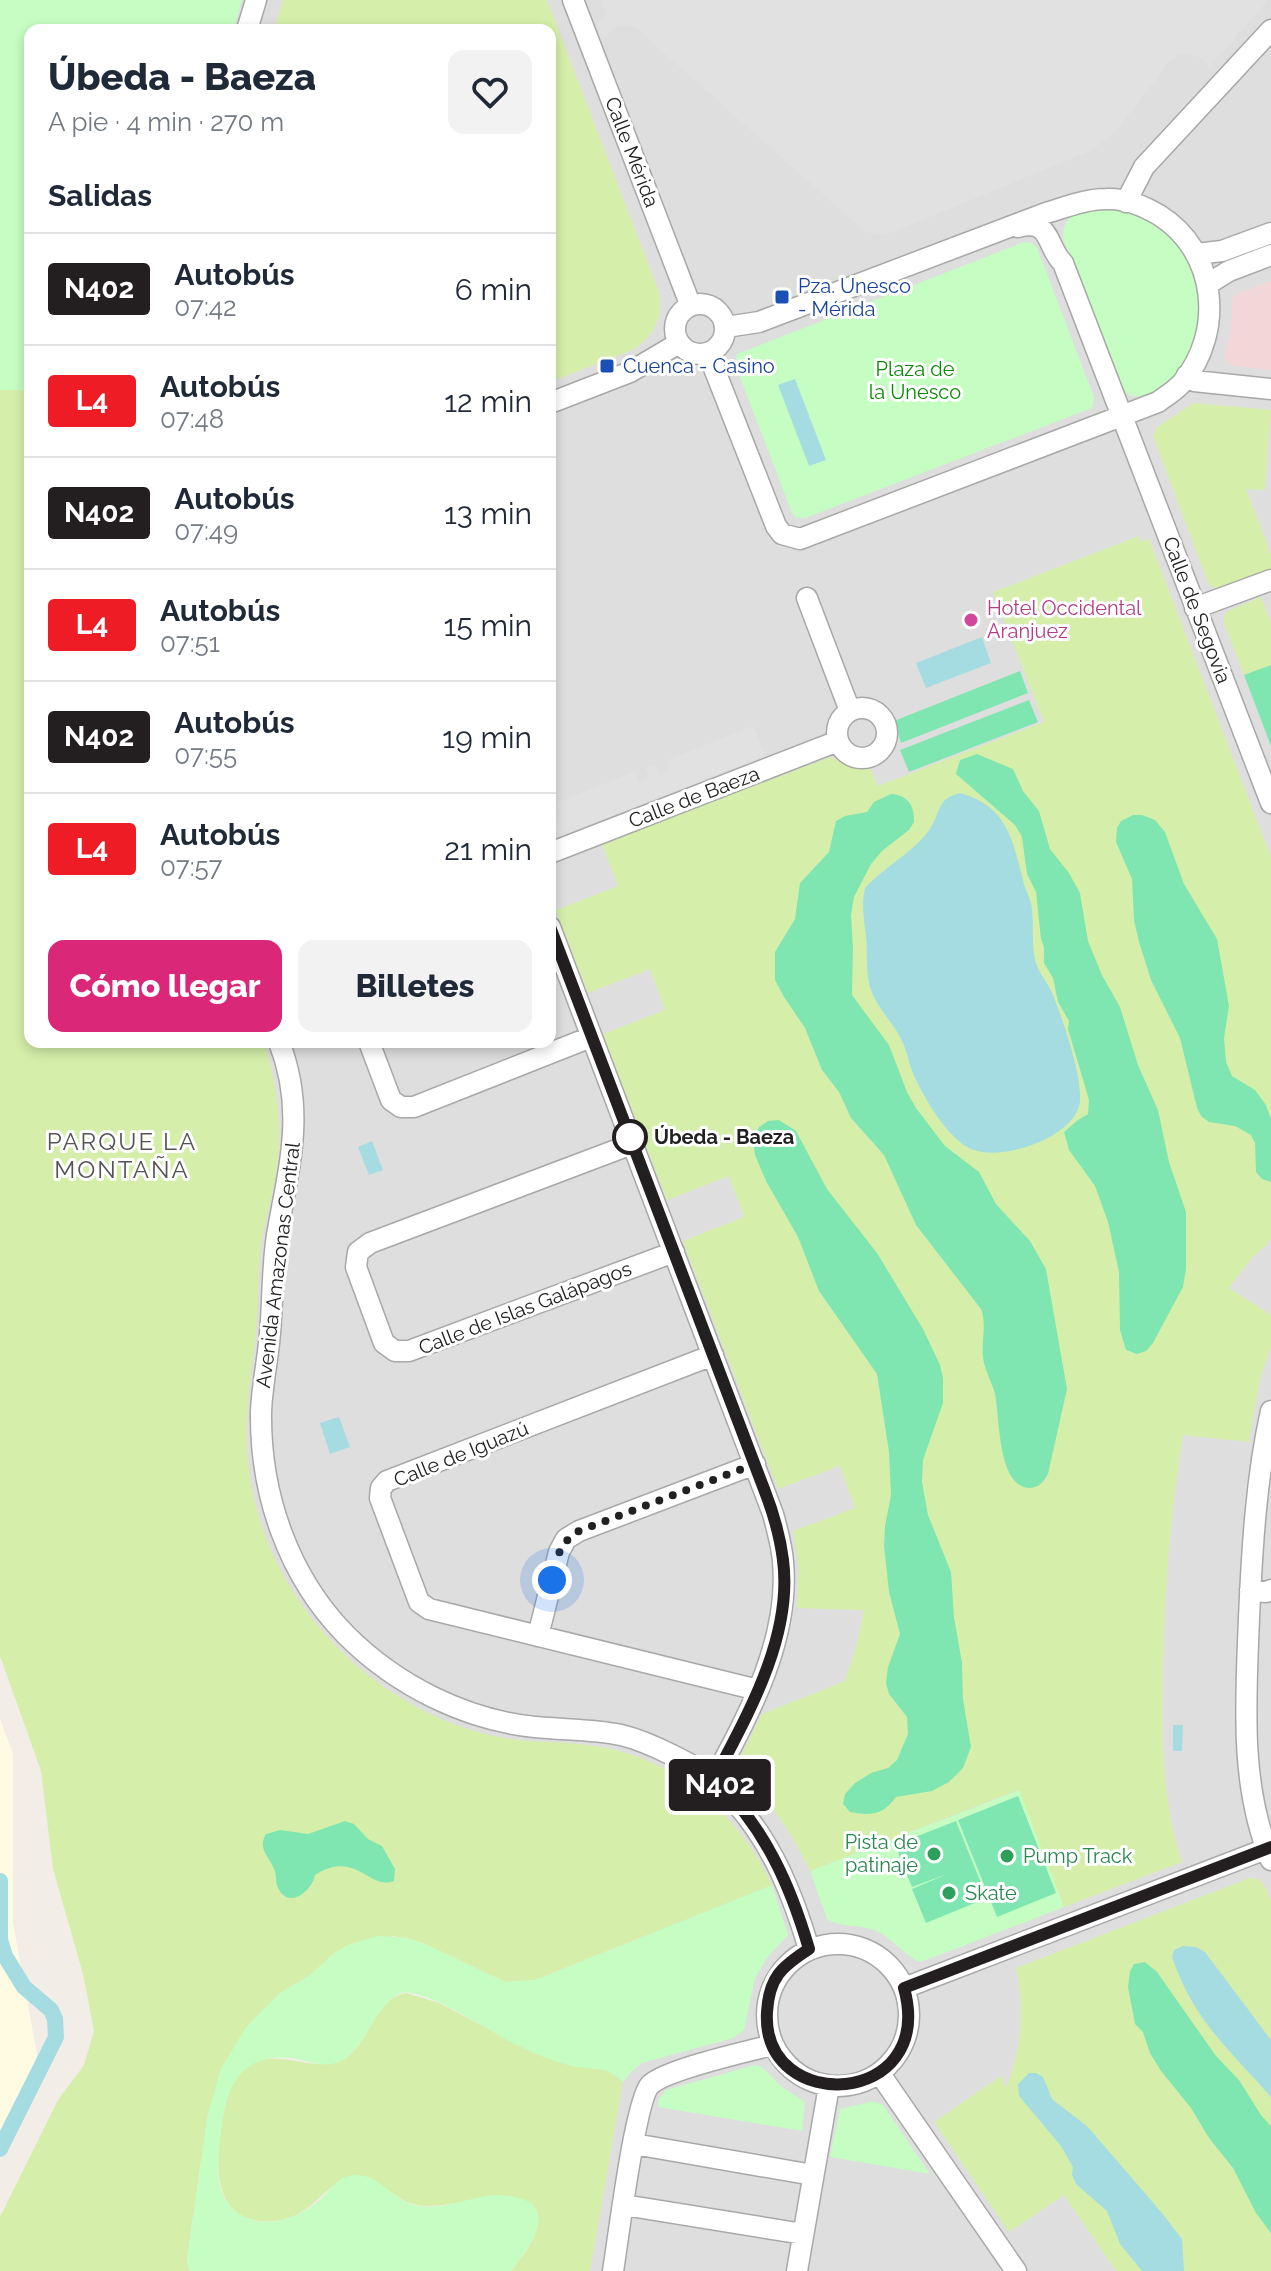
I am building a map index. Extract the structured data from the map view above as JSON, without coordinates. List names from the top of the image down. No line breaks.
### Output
{"streets":{"street":["Calle Mérida","Calle de Segovia","Calle de Baeza","Avenida Amazonas Central","Calle de Islas Galápagos","Calle de Iguazú"]},"districts":["PARQUE LA MONTAÑA"],"parks":["Plaza de la Unesco"],"places":{"transit":["Pza. Unesco - Mérida","Cuenca - Casino"],"other":["Hotel Occidental Aranjuez","Úbeda - Baeza","Pista de patinaje","Pump Track","Skate"]},"lines":["bus line N402"],"page":{"on_map":"N402","heading":[["Úbeda - Baeza","A pie · 4 min · 270 m"],"Salidas"],"list":[{"mark":"N402","name":"Autobús","note":"07:42","value":"6 min"},{"mark":"L4","name":"Autobús","note":"07:48","value":"12 min"},{"mark":"N402","name":"Autobús","note":"07:49","value":"13 min"},{"mark":"L4","name":"Autobús","note":"07:51","value":"15 min"},{"mark":"N402","name":"Autobús","note":"07:55","value":"19 min"},{"mark":"L4","name":"Autobús","note":"07:57","value":"21 min"}],"buttons":["Cómo llegar","Billetes"]}}
